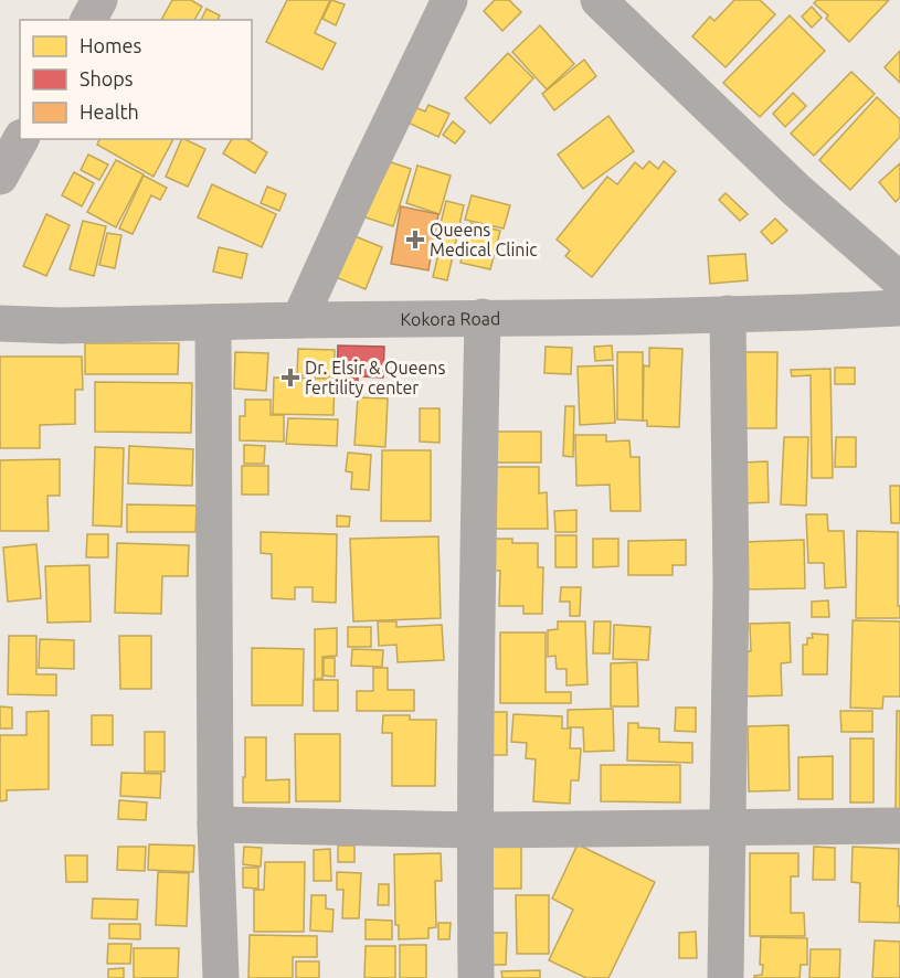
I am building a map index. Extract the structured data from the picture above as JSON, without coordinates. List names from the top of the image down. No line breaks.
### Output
{"streets":{"street":["Kokora Road"]},"places":{"health":["Queens Medical Clinic","Dr. Elsir & Queens fertility center"]},"legend":["Homes","Shops","Health"]}
